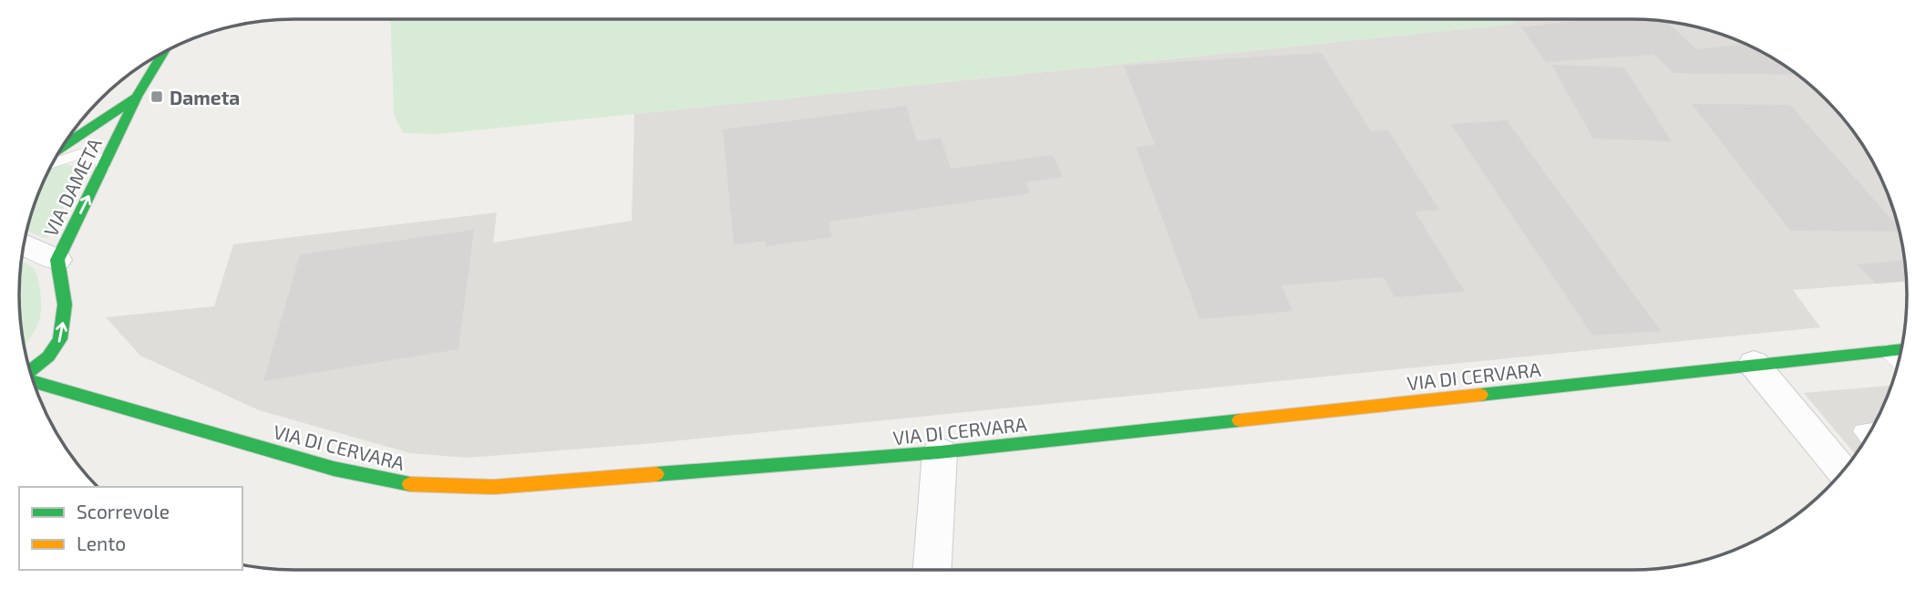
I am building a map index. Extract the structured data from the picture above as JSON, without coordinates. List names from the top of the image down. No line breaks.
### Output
{"streets":{"street":["VIA DAMETA","VIA DI CERVARA"]},"crossings":[["VIA DAMETA","VIA DI CERVARA"]],"places":{"transit":["Dameta"]},"legend":["Scorrevole","Lento"]}
